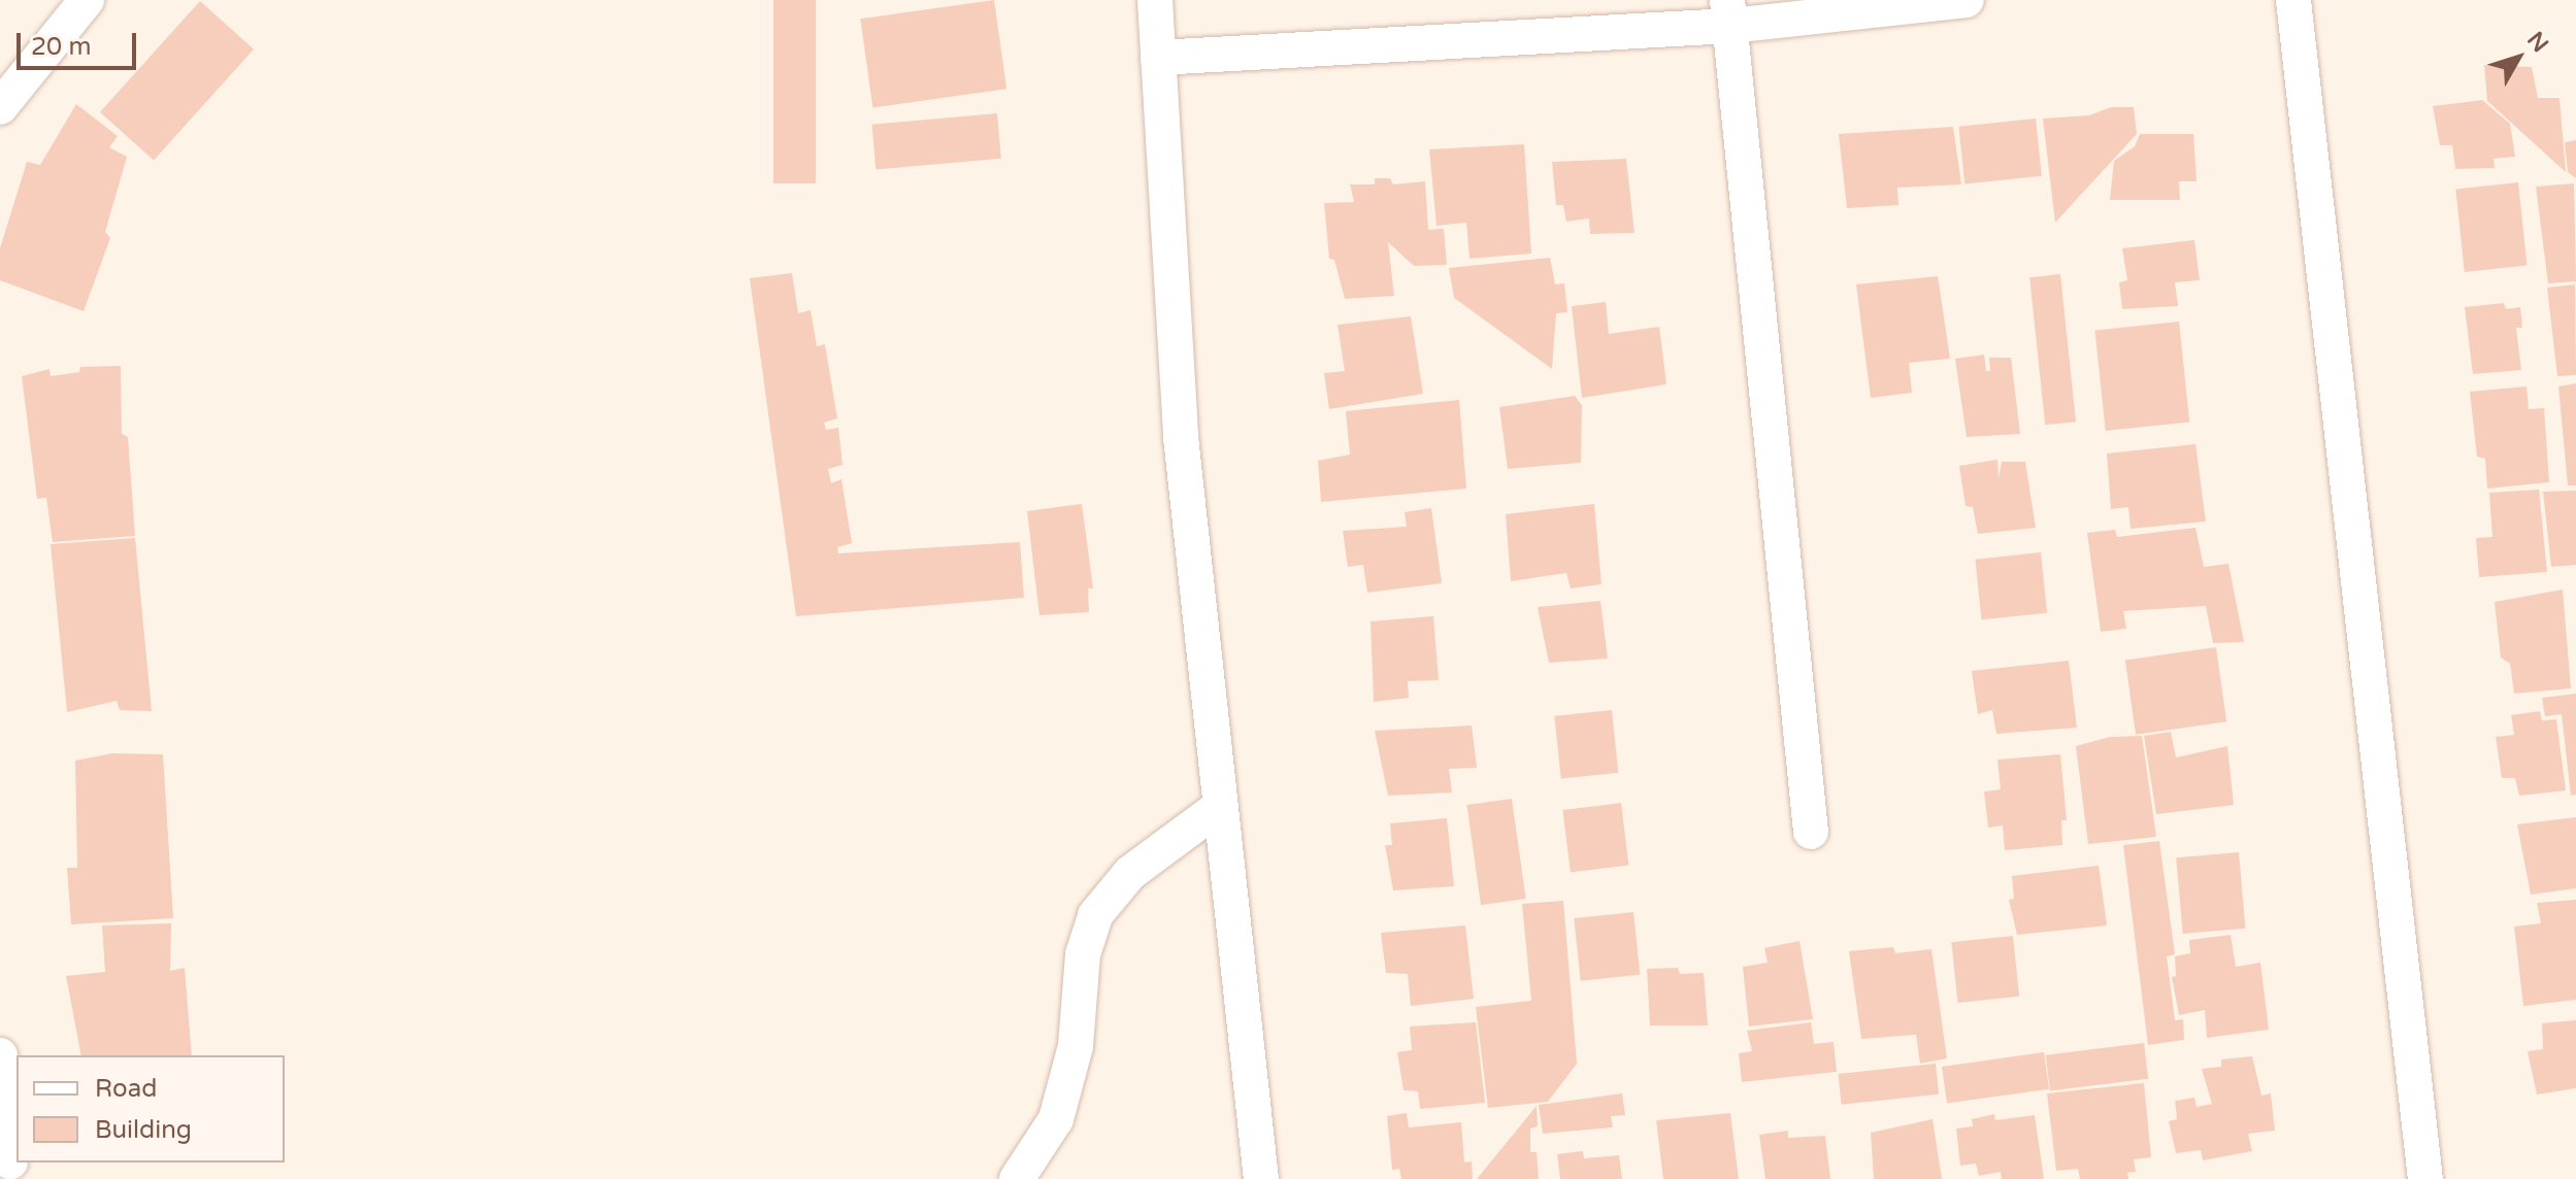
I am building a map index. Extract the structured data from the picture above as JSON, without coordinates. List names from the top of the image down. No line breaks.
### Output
{"legend":["Road","Building"],"scale_bar":"20 m","north":"top right"}
